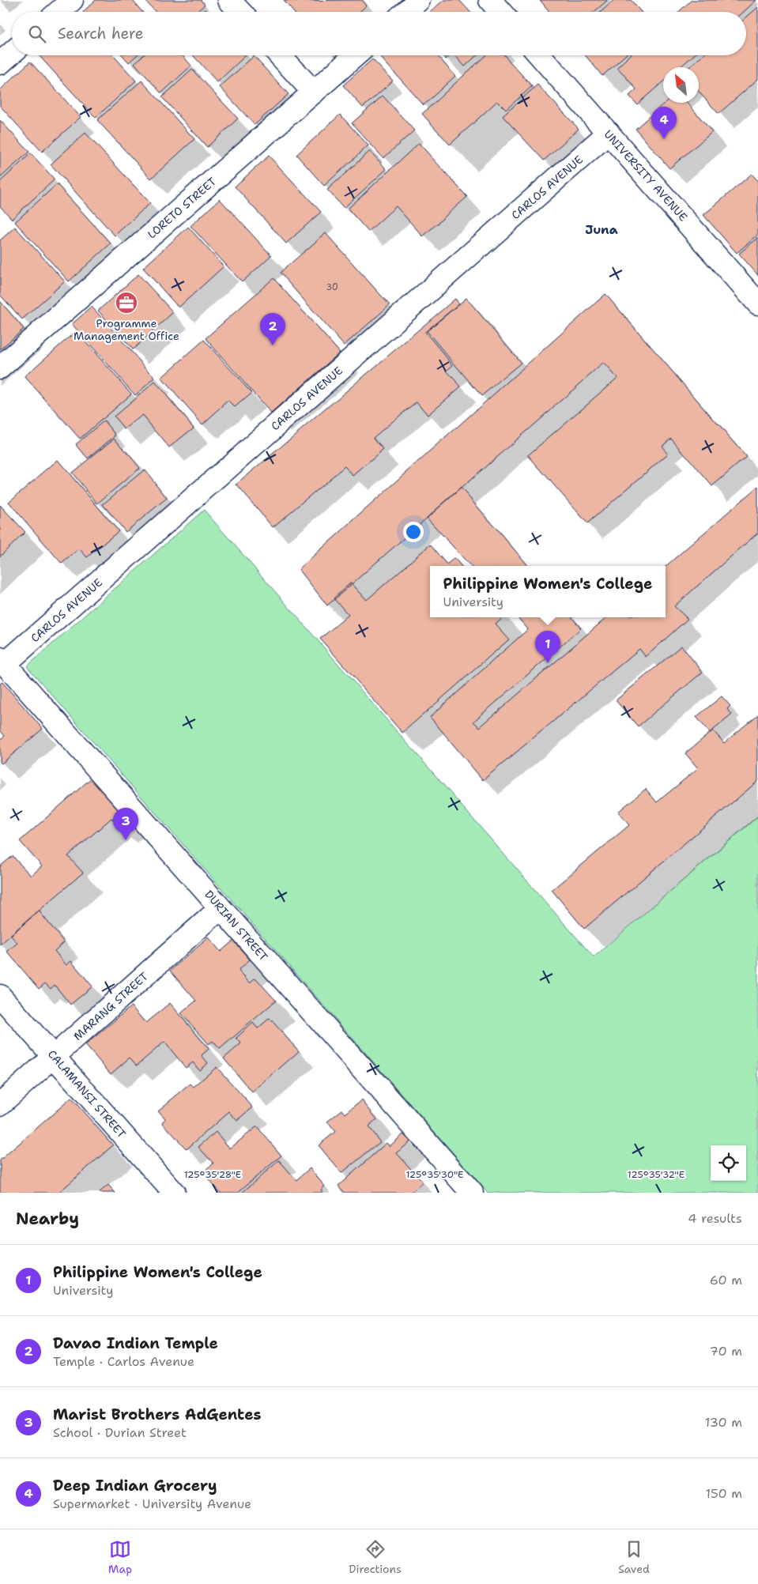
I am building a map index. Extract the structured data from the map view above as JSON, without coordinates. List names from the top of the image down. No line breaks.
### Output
{"streets":{"street":["UNIVERSITY AVENUE","CARLOS AVENUE","LORETO STREET","DURIAN STREET","MARANG STREET","CALAMANSI STREET"]},"crossings":[["UNIVERSITY AVENUE","CARLOS AVENUE"],["CARLOS AVENUE","DURIAN STREET"],["DURIAN STREET","MARANG STREET"],["MARANG STREET","CALAMANSI STREET"]],"districts":["Juna"],"places":{"office":["Programme Management Office"]},"house_numbers":["30"],"north":"top left","page":{"search":"Search here","pins":["4","2","1","3"],"popup":["Philippine Women's College","University"],"heading":["Nearby","4 results"],"list":[{"mark":"1","name":"Philippine Women's College","note":"University","value":"60 m"},{"mark":"2","name":"Davao Indian Temple","note":"Temple · Carlos Avenue","value":"70 m"},{"mark":"3","name":"Marist Brothers AdGentes","note":"School · Durian Street","value":"130 m"},{"mark":"4","name":"Deep Indian Grocery","note":"Supermarket · University Avenue","value":"150 m"}],"nav":["Map","Directions","Saved"]},"coordinates":["125°35'28\"E","125°35'30\"E","125°35'32\"E"]}
